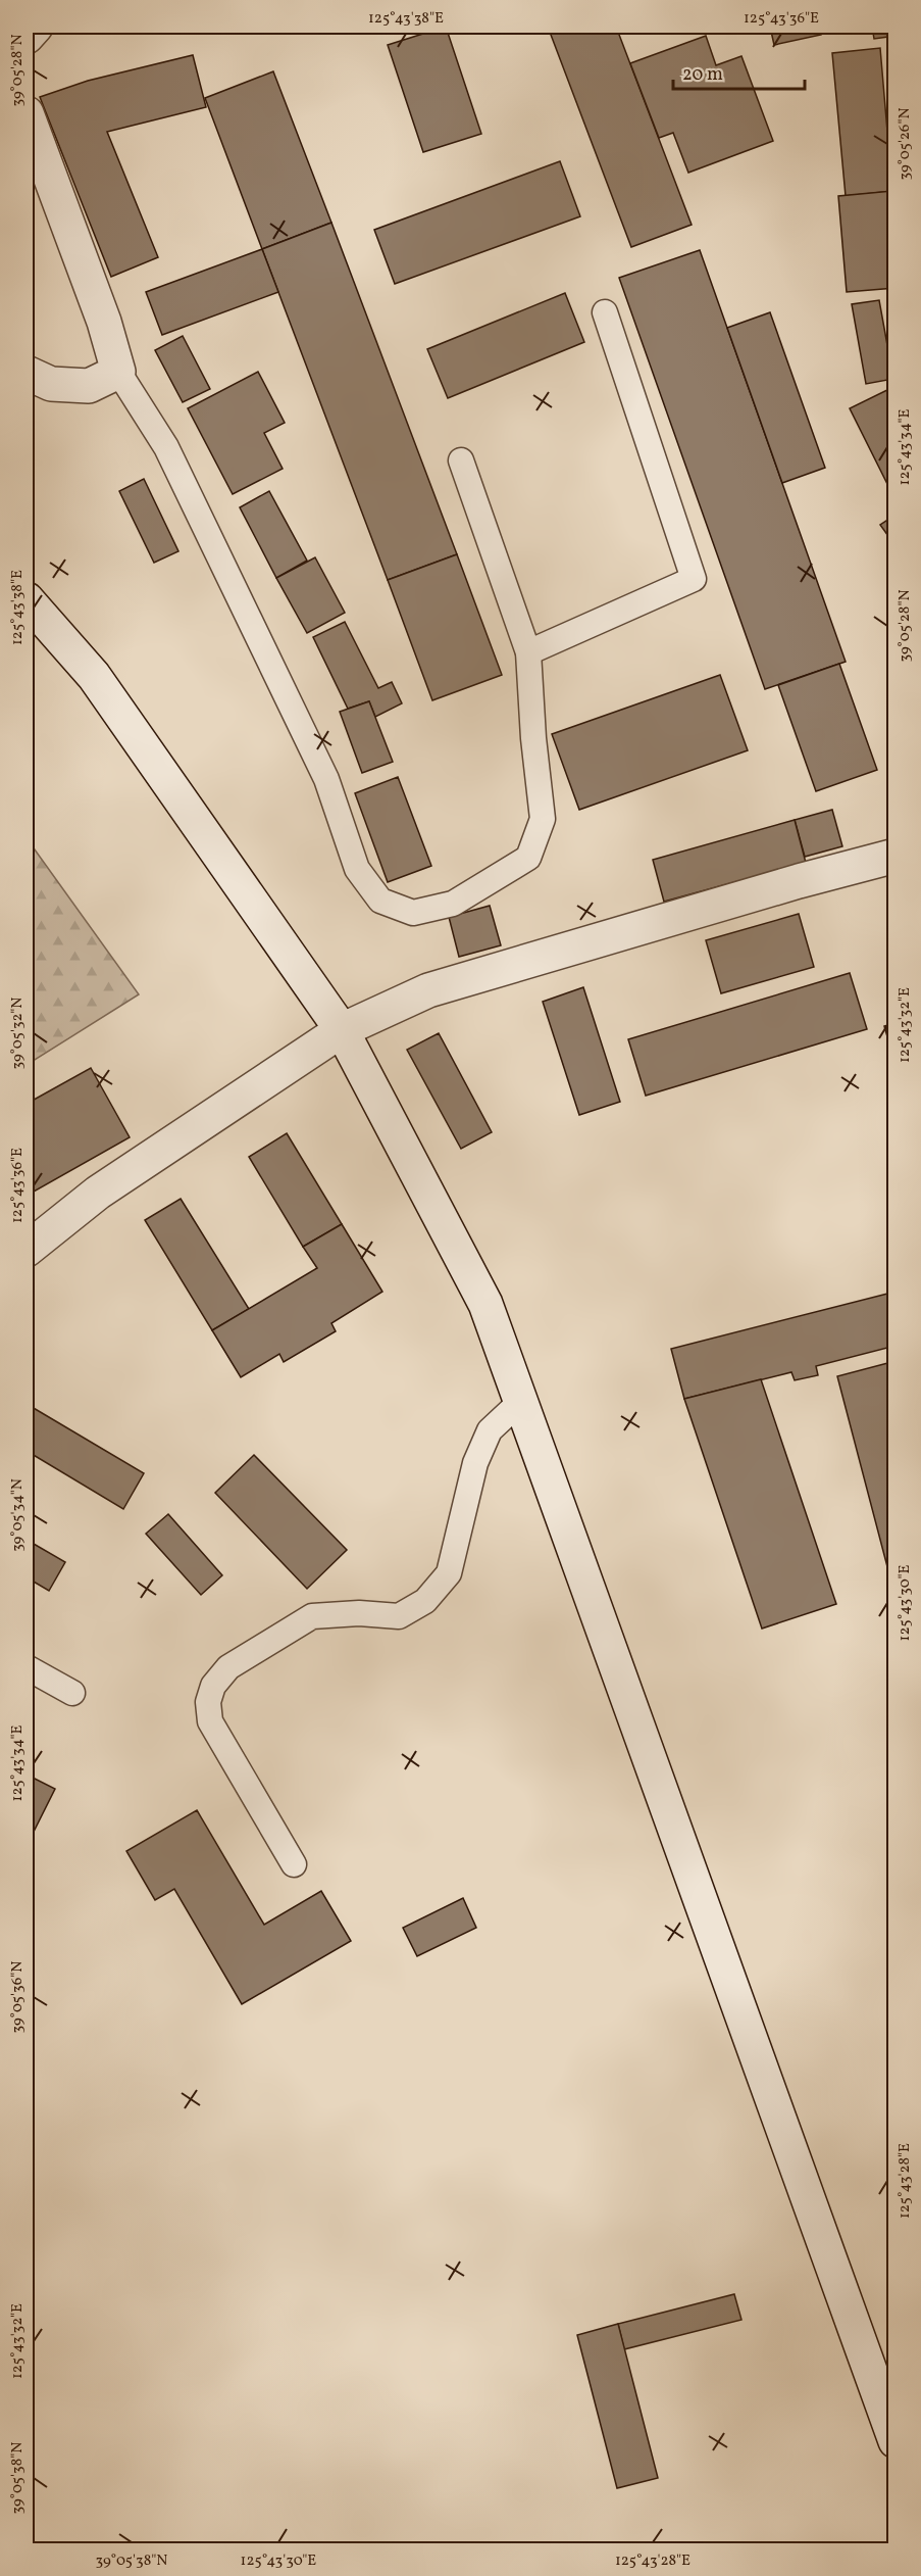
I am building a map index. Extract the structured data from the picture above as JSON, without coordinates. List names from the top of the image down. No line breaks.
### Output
{"scale_bar":"20 m","coordinates":["125°43'38\"E","125°43'36\"E","39°05'28\"N","39°05'26\"N","125°43'34\"E","125°43'32\"E","39°05'32\"N","39°05'34\"N","125°43'30\"E","39°05'36\"N","125°43'28\"E","39°05'38\"N"]}
